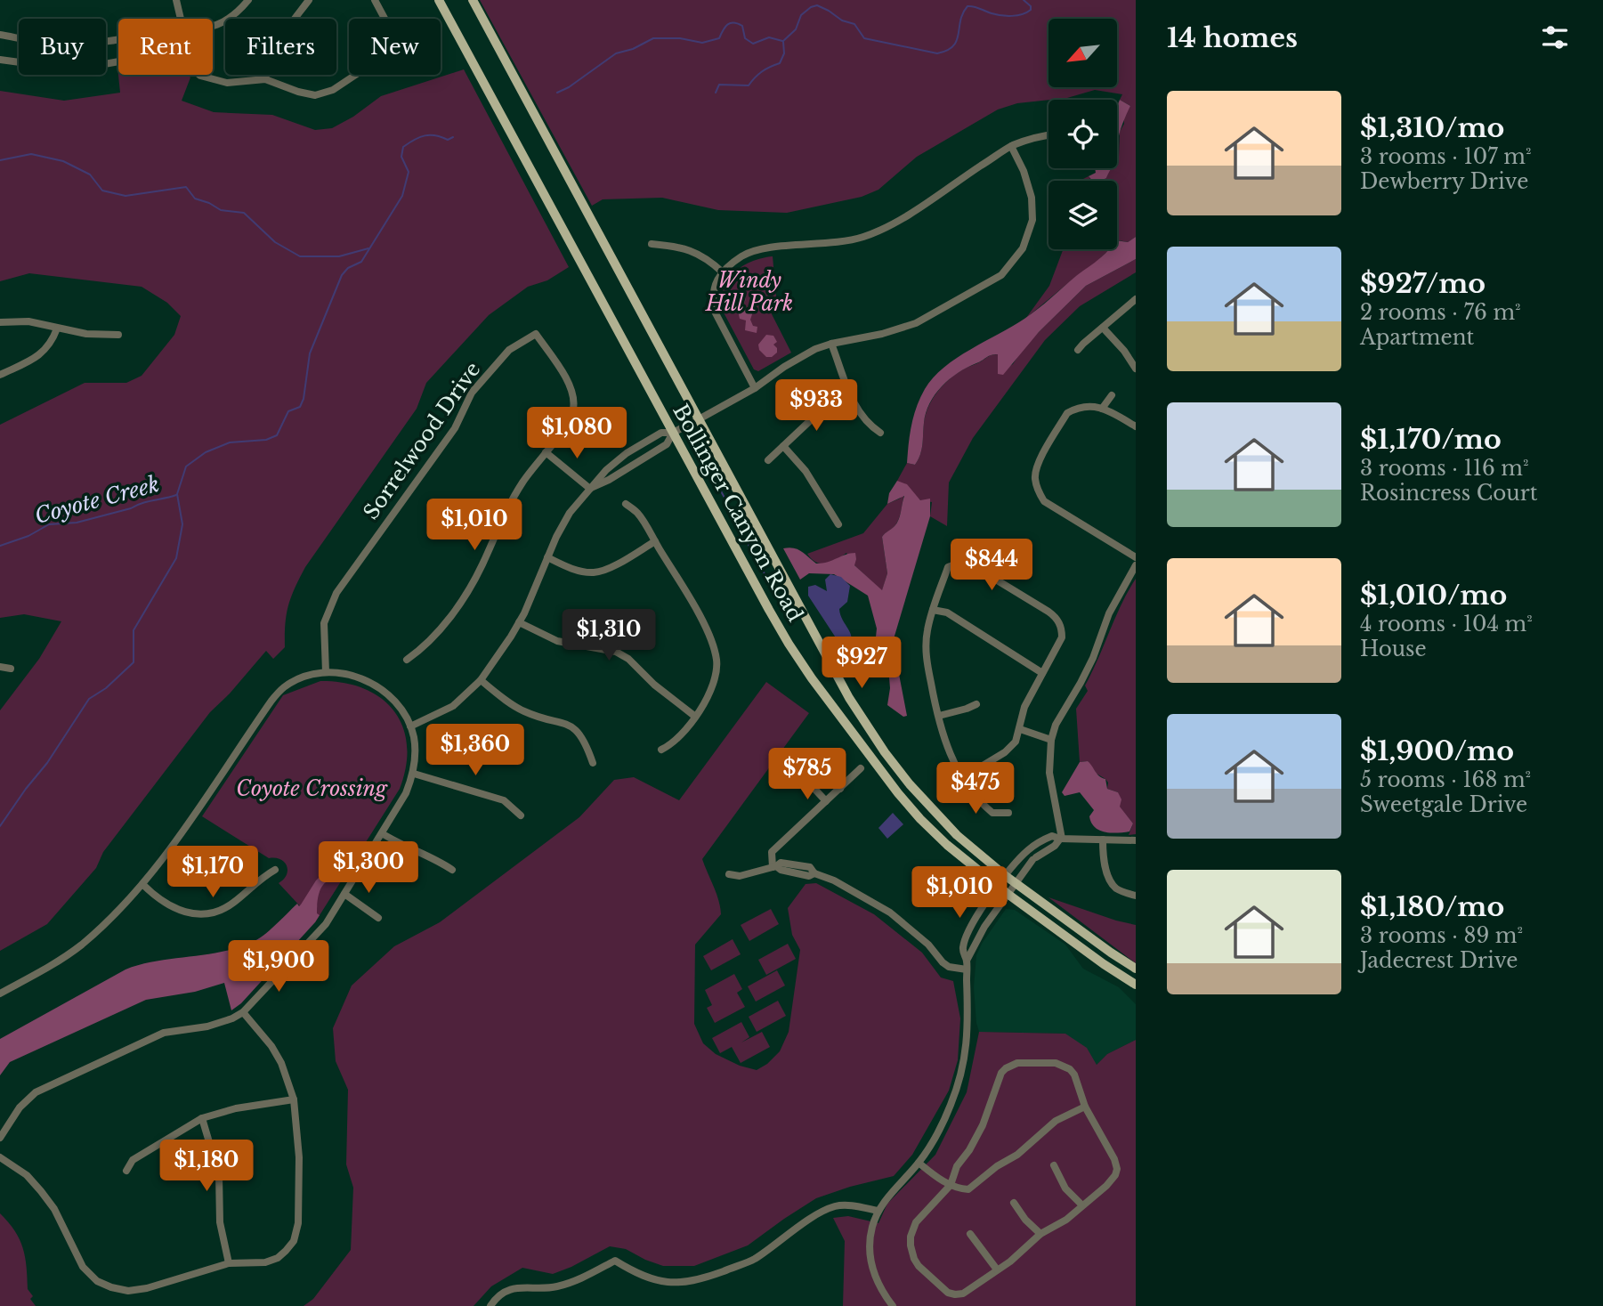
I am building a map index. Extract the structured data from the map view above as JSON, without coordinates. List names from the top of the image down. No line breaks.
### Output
{"streets":{"main road":["Bollinger Canyon Road"],"street":["Sorrelwood Drive"]},"water":["Coyote Creek"],"parks":["Windy Hill Park","Coyote Crossing"],"north":"bottom left","page":{"heading":"14 homes","chip":["Buy","Rent","Filters","New"],"list":[{"name":"$1,310/mo","note":"3 rooms · 107 m² · Dewberry Drive"},{"name":"$927/mo","note":"2 rooms · 76 m² · Apartment"},{"name":"$1,170/mo","note":"3 rooms · 116 m² · Rosincress Court"},{"name":"$1,010/mo","note":"4 rooms · 104 m² · House"},{"name":"$1,900/mo","note":"5 rooms · 168 m² · Sweetgale Drive"},{"name":"$1,180/mo","note":"3 rooms · 89 m² · Jadecrest Drive"}],"price":["$933","$1,080","$1,010","$844","$1,310","$927","$1,360","$785","$475","$1,300","$1,170","$1,010","$1,900","$1,180"]}}
